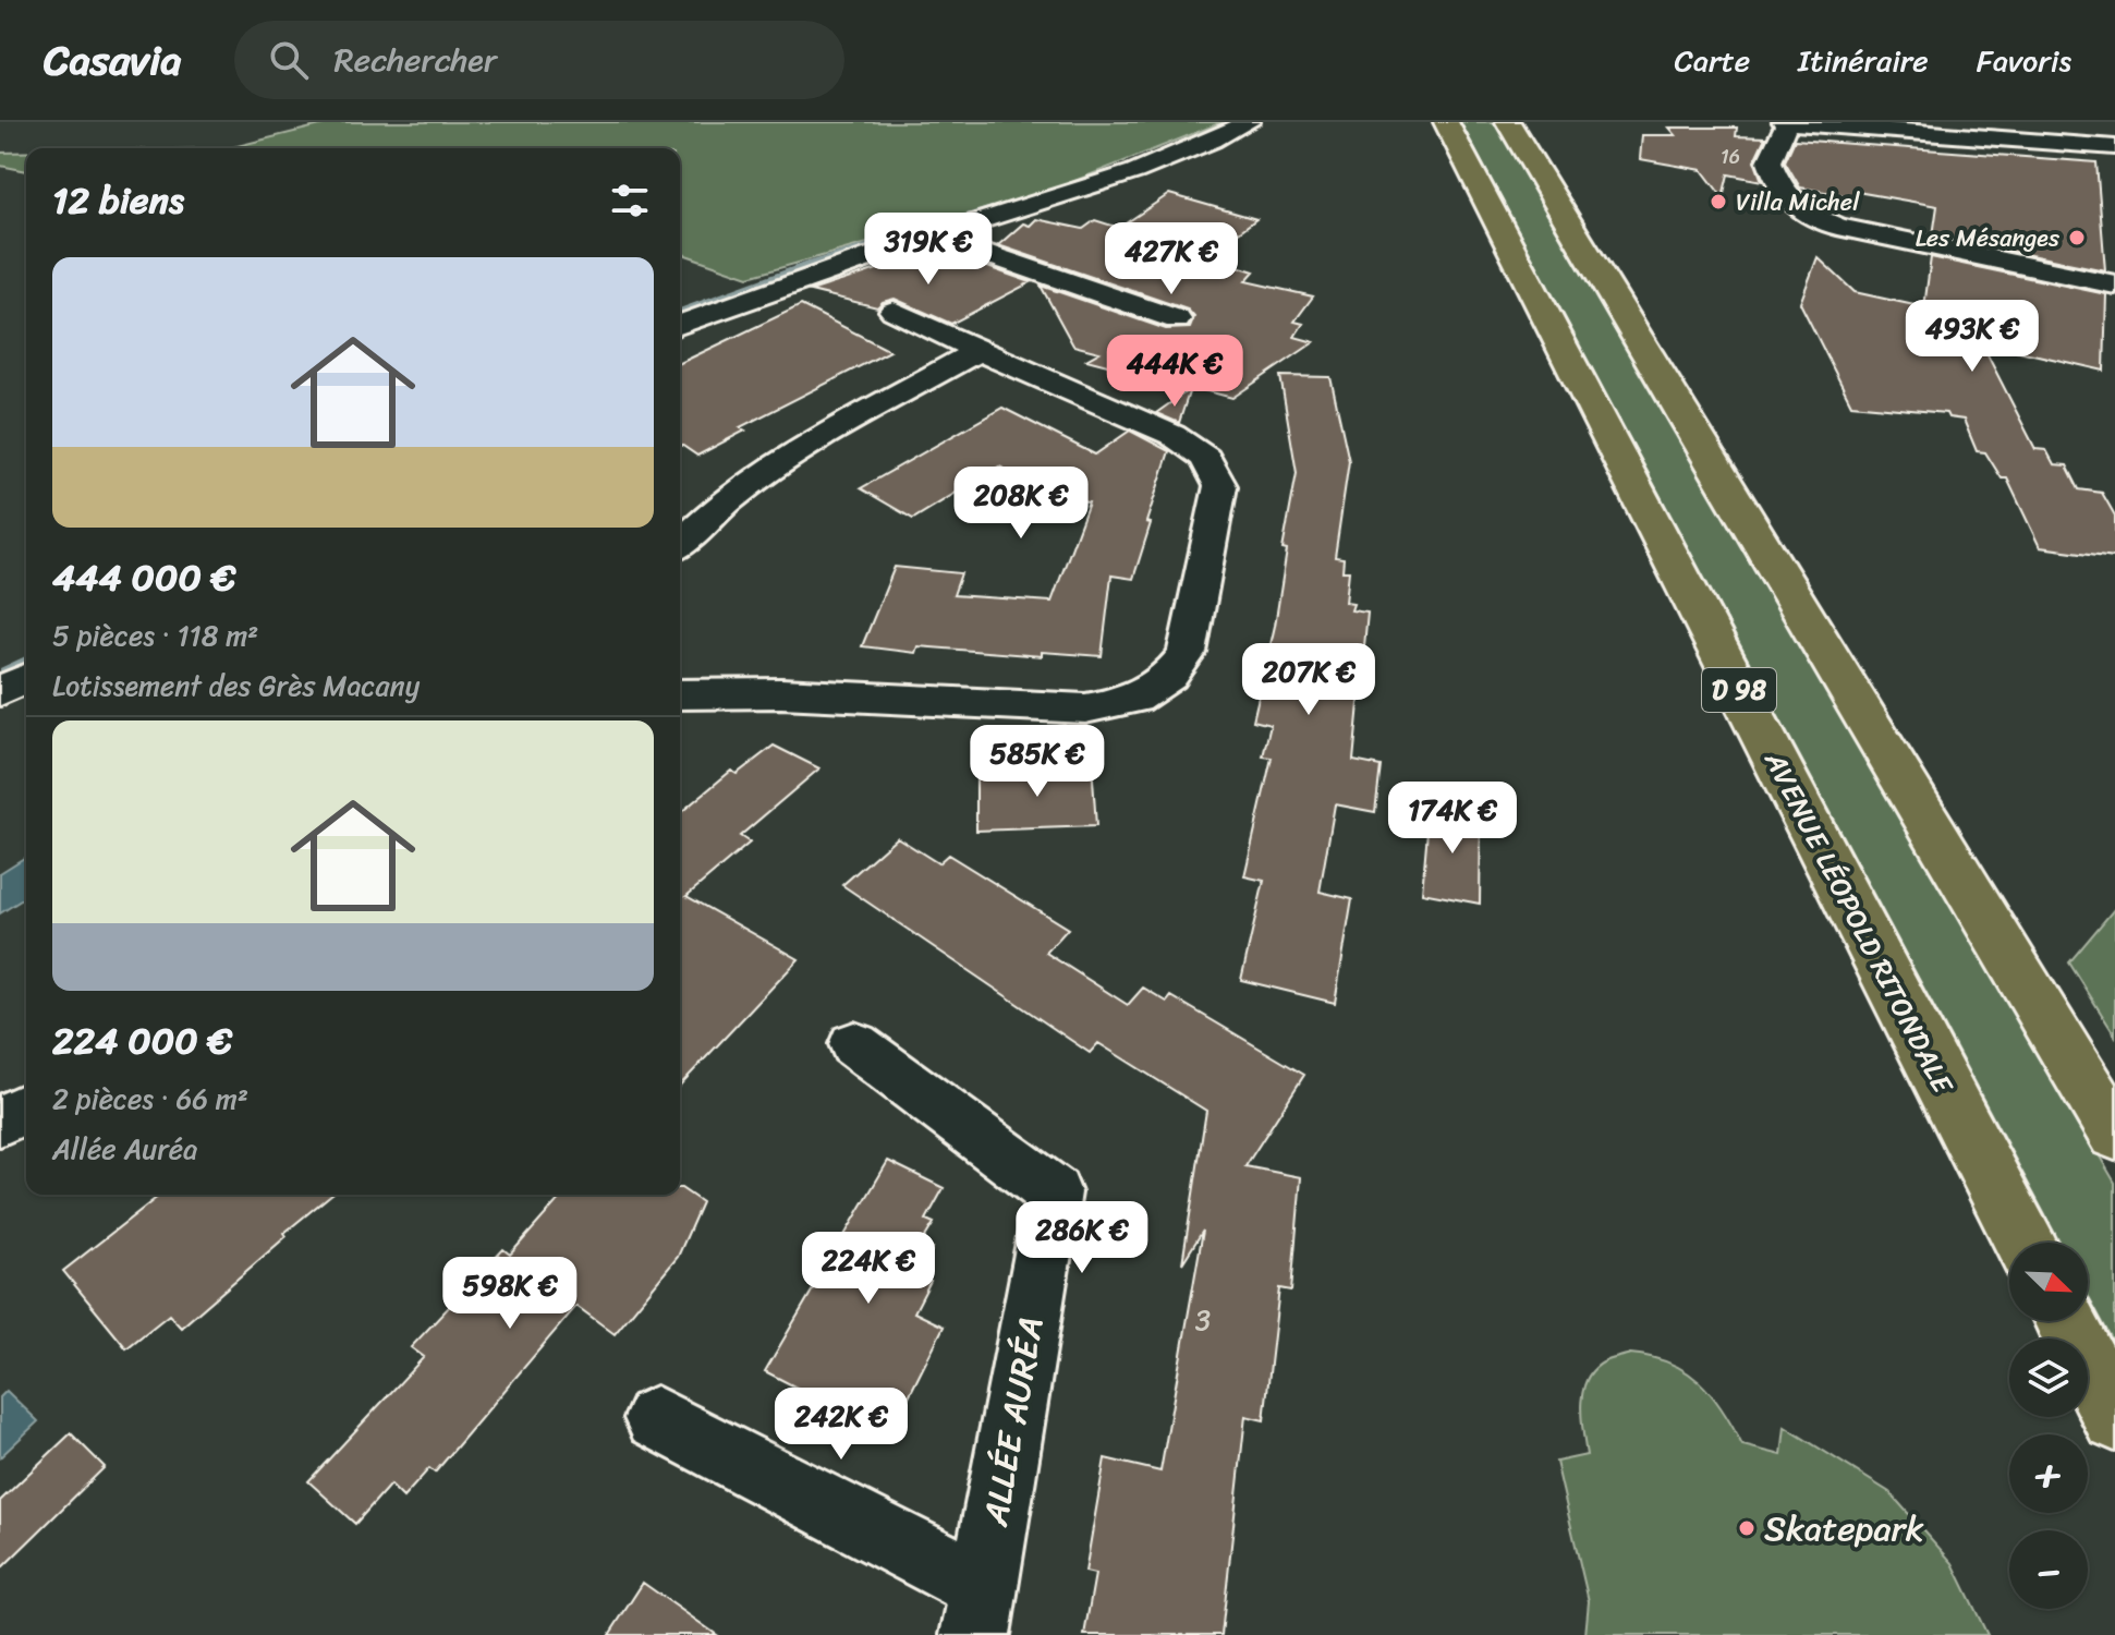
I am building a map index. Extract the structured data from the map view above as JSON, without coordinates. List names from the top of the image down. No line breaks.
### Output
{"streets":{"highway":["D 98","AVENUE LÉOPOLD RITONDALE"],"street":["ALLÉE AURÉA"]},"places":["Villa Michel","Les Mésanges","Skatepark"],"house_numbers":["16","3"],"north":"bottom right","page":{"header":"Casavia","search":"Rechercher","nav":["Carte","Itinéraire","Favoris"],"heading":"12 biens","price":["319K €","427K €","493K €","444K €","208K €","207K €","585K €","174K €","286K €","224K €","598K €","242K €"],"list":[{"name":"444 000 €","note":"5 pièces · 118 m² · Lotissement des Grès Macany"},{"name":"224 000 €","note":"2 pièces · 66 m² · Allée Auréa"}],"map_buttons":["+","−"]}}
